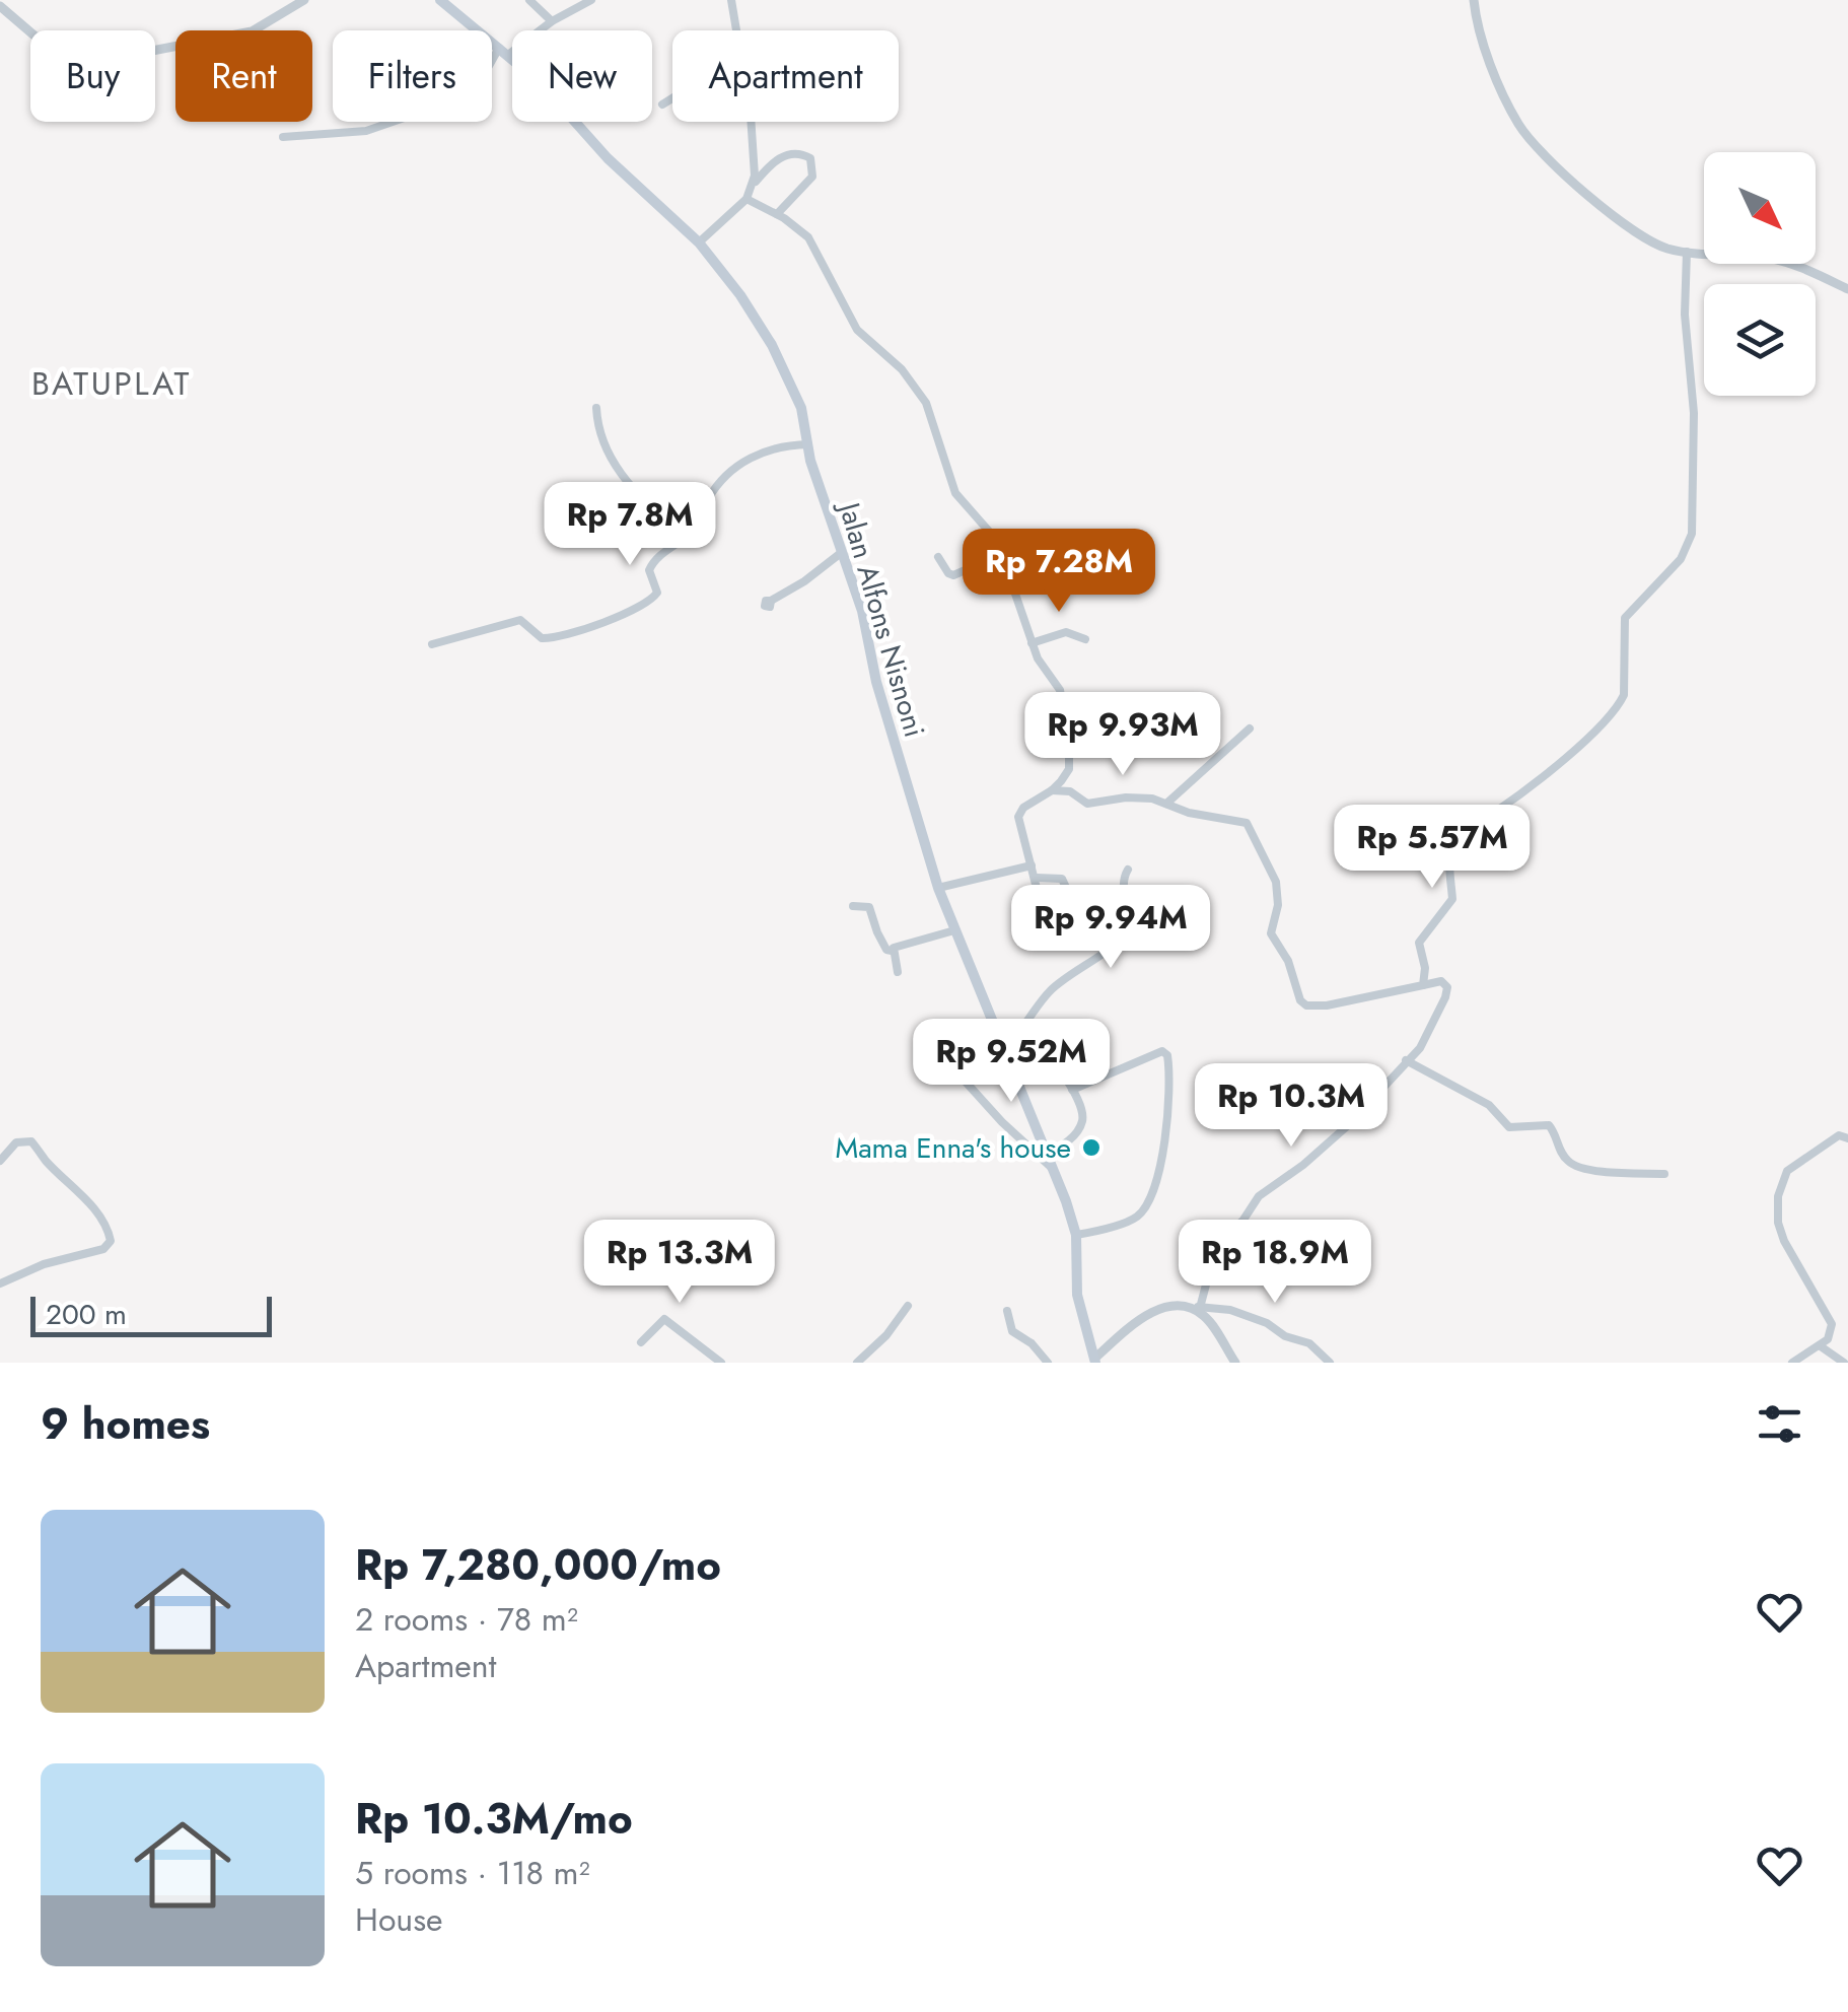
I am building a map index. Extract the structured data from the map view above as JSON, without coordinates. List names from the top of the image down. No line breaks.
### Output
{"streets":{"main road":["Jalan Alfons Nisnoni"]},"districts":["BATUPLAT"],"places":["Mama Enna's house"],"scale_bar":"200 m","north":"bottom right","page":{"chip":["Buy","Rent","Filters","New","Apartment"],"price":["Rp 7.8M","Rp 7.28M","Rp 9.93M","Rp 5.57M","Rp 9.94M","Rp 9.52M","Rp 10.3M","Rp 13.3M","Rp 18.9M"],"scale":"200 m","heading":"9 homes","list":[{"name":"Rp 7,280,000/mo","note":"2 rooms · 78 m² · Apartment"},{"name":"Rp 10.3M/mo","note":"5 rooms · 118 m² · House"}]}}
